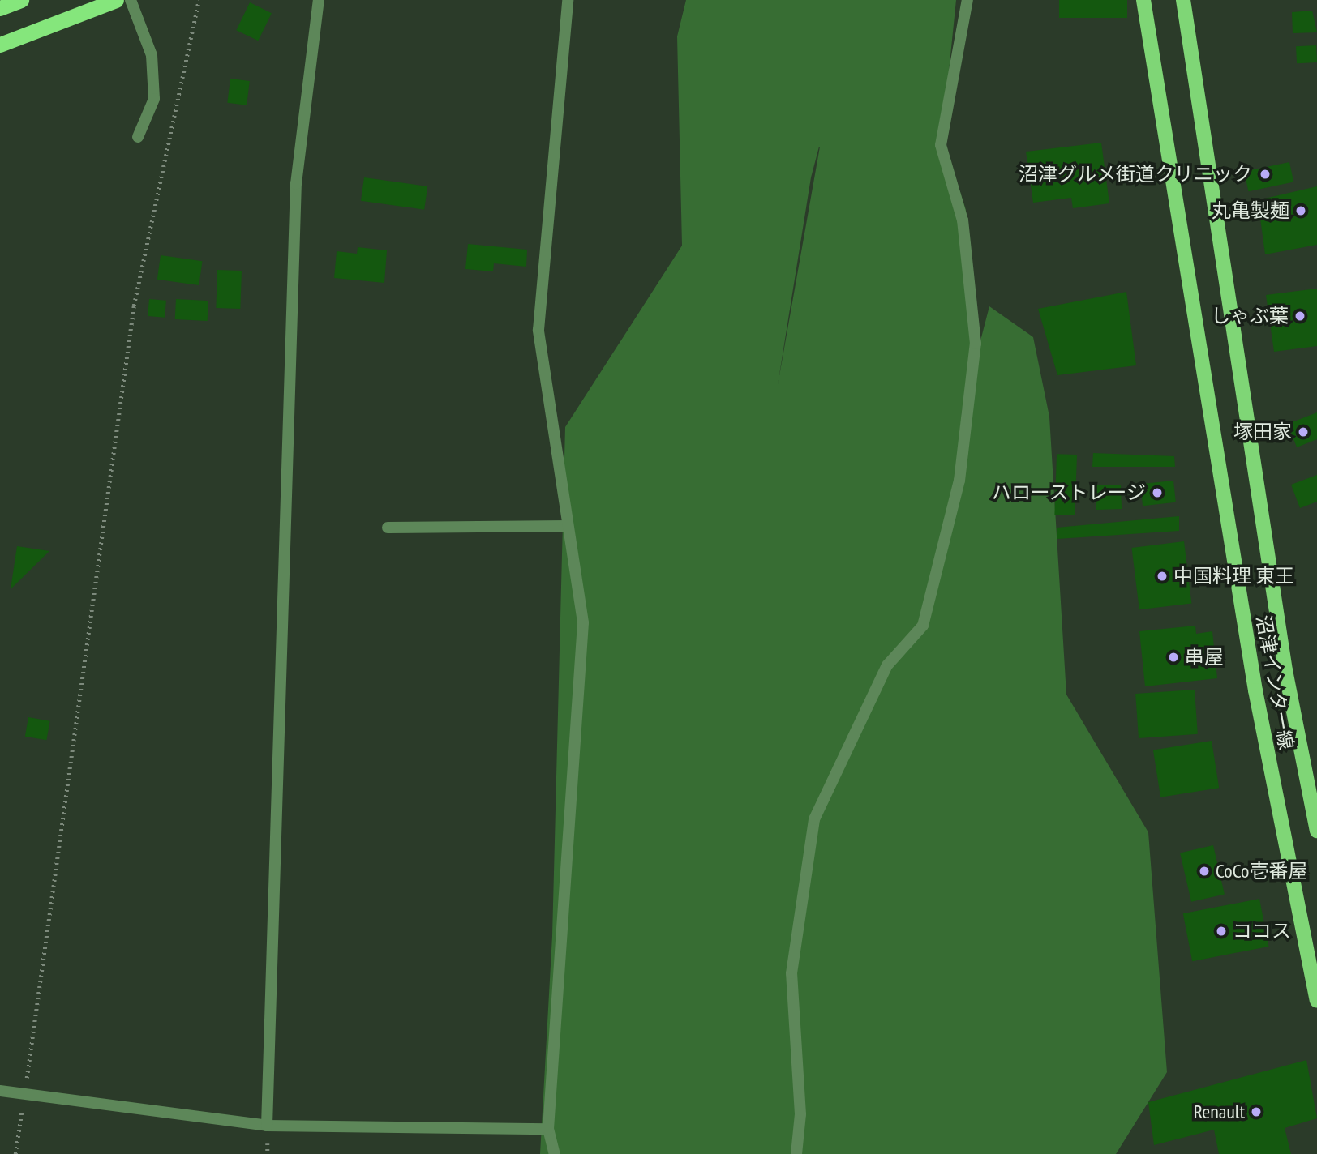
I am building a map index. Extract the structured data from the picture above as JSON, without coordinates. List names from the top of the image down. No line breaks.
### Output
{"streets":{"main road":["沼津インター線"]},"places":["沼津グルメ街道クリニック","丸亀製麺","しゃぶ葉","塚田家","ハローストレージ","中国料理 東王","串屋","CoCo壱番屋","ココス","Renault"]}
